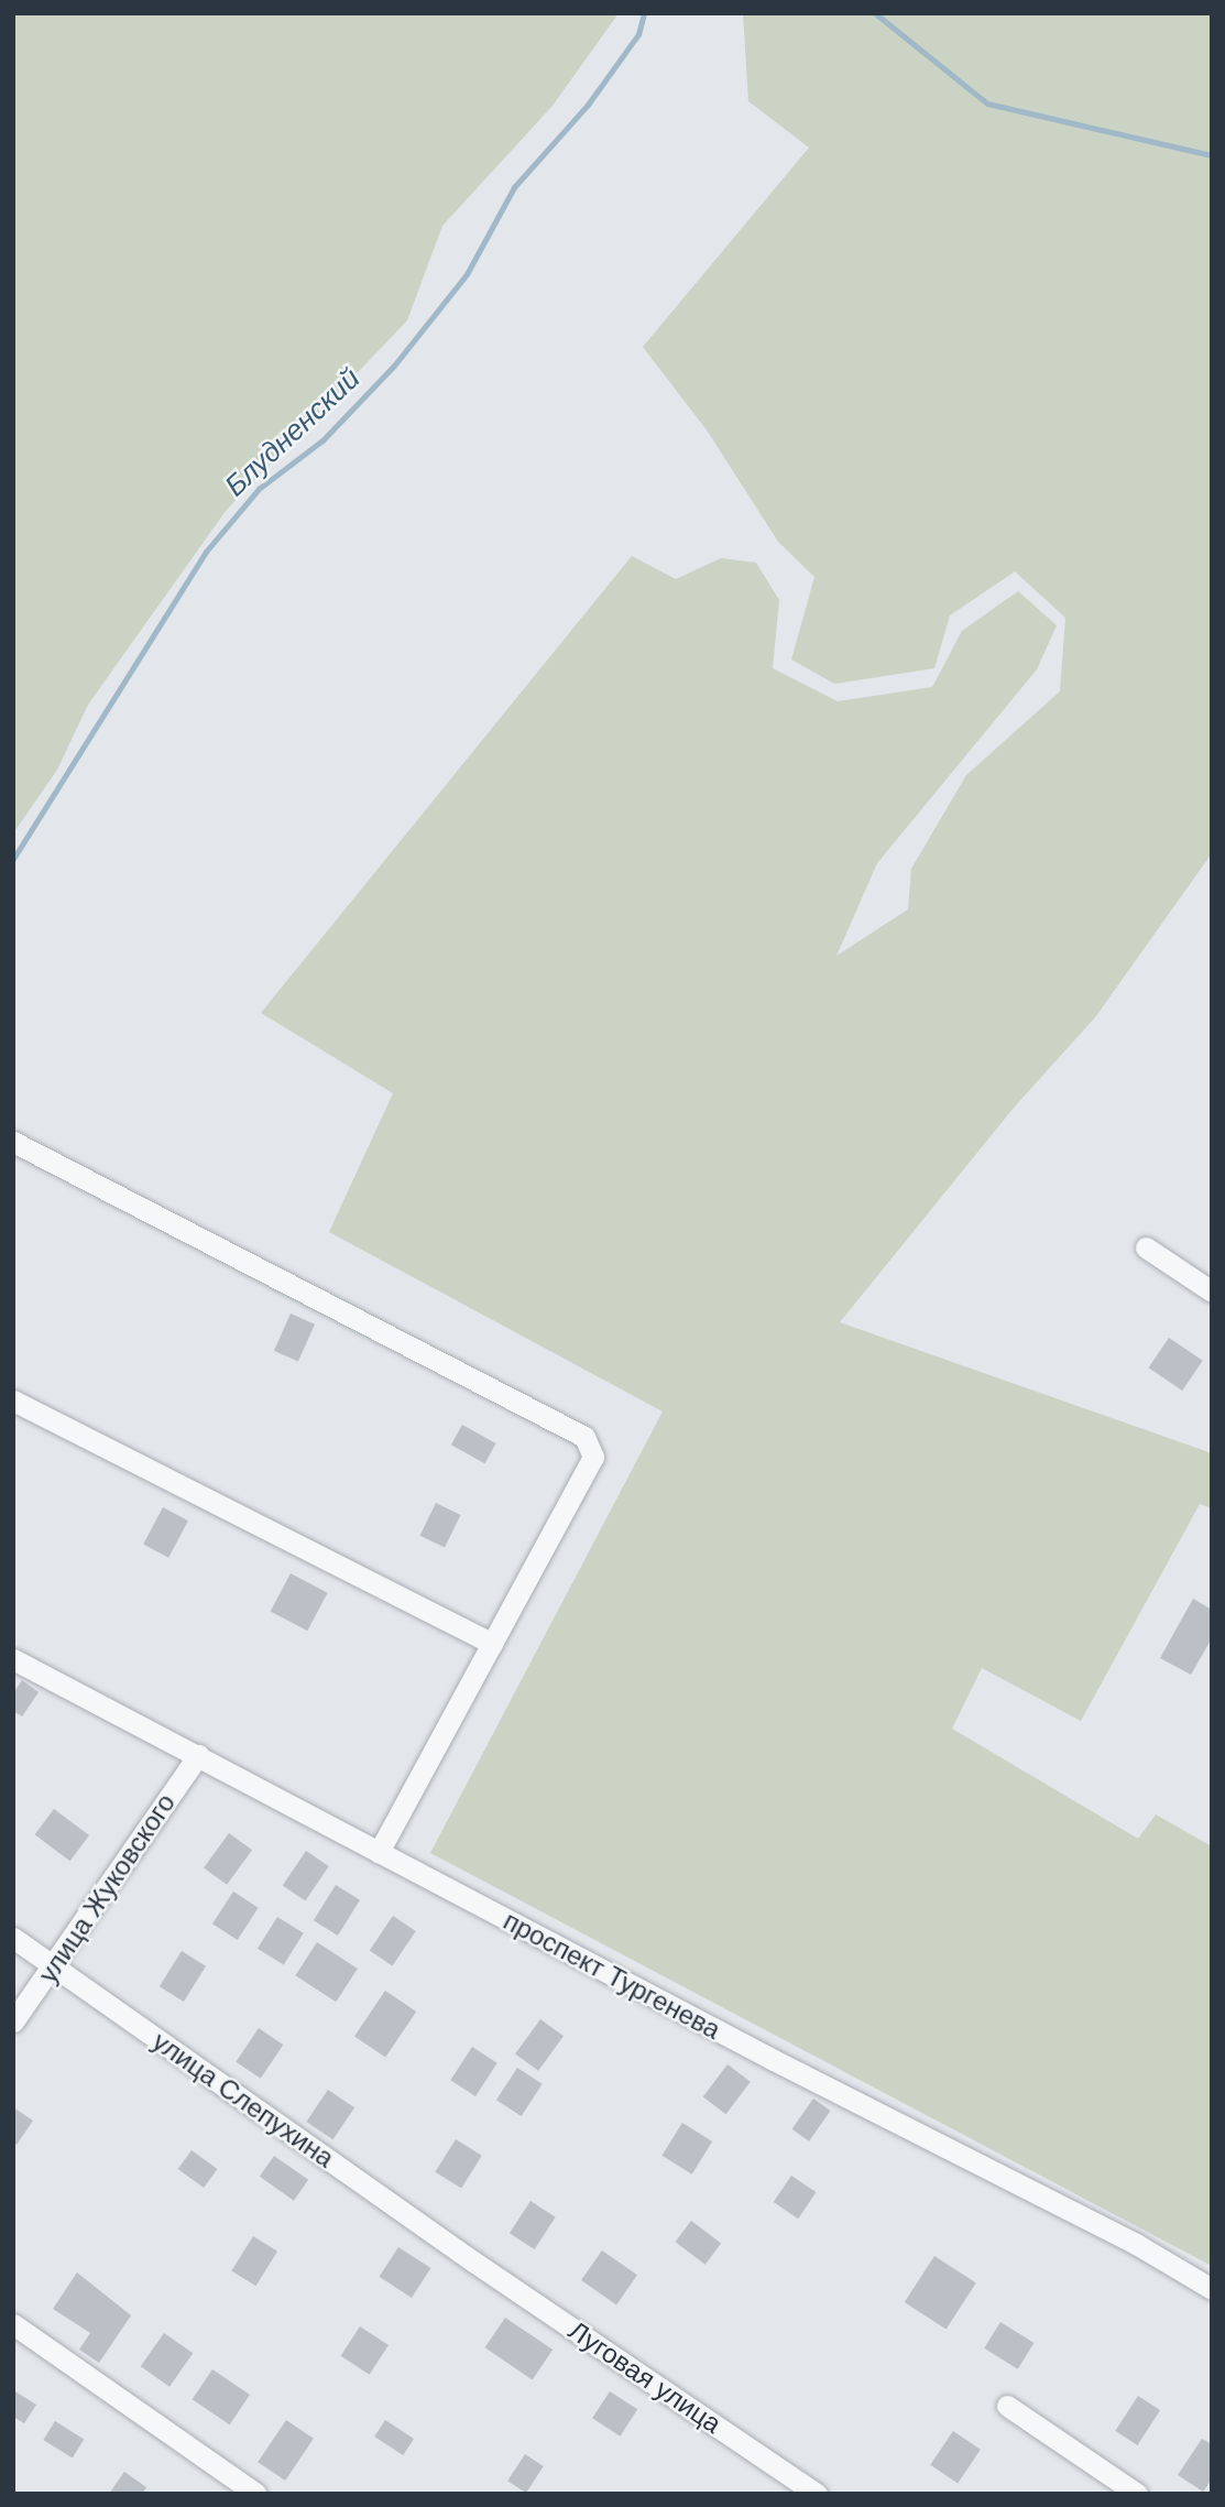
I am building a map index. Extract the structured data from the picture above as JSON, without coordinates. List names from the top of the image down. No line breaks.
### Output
{"streets":{"street":["улица Жуковского","проспект Тургенева","улица Слепухина","Луговая улица"]},"crossings":[["улица Жуковского","проспект Тургенева"],["улица Жуковского","улица Слепухина"],["улица Слепухина","Луговая улица"]],"water":["Блудненский"]}
